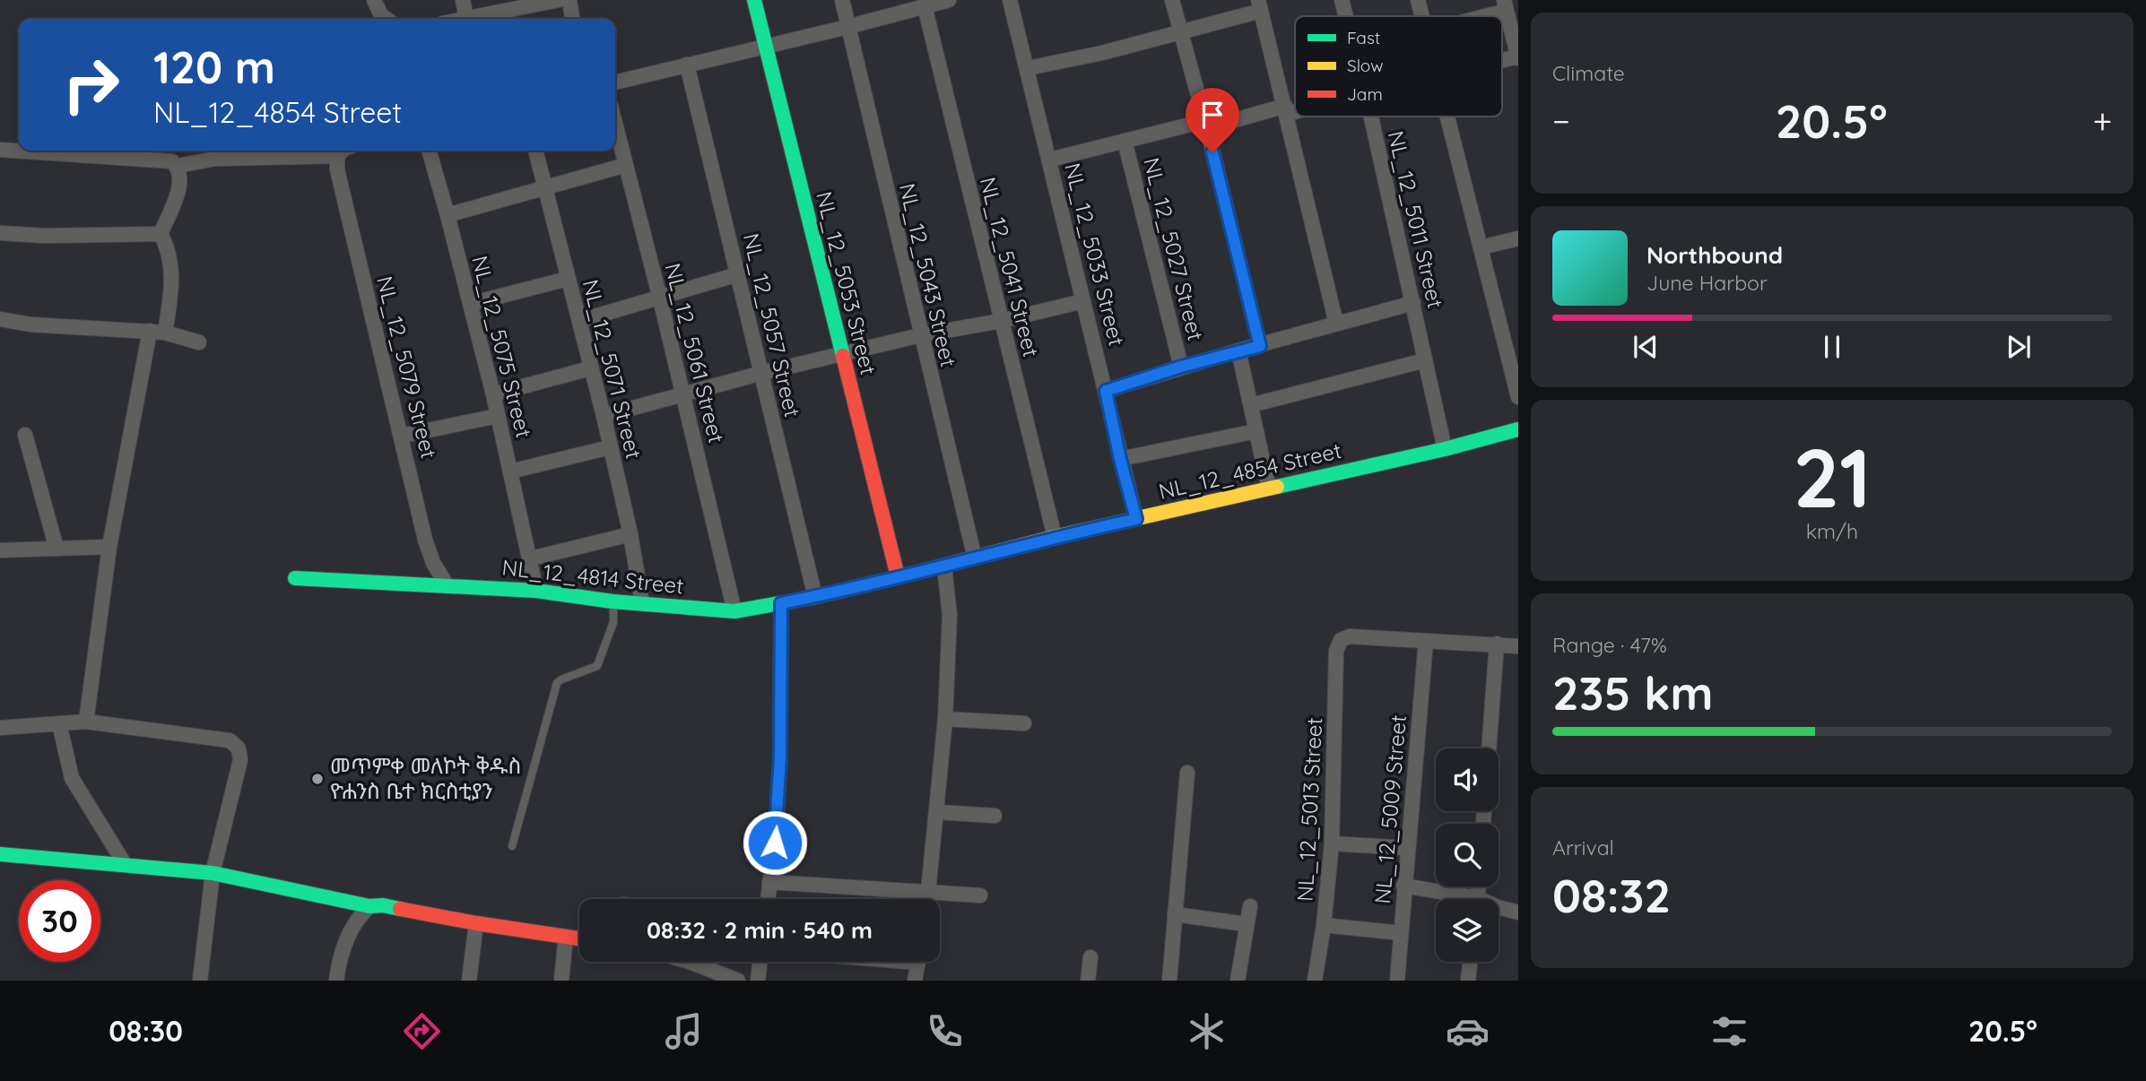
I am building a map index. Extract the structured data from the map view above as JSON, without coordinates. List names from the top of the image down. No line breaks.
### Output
{"streets":{"street":["NL_12_5011 Street","NL_12_5027 Street","NL_12_5033 Street","NL_12_5041 Street","NL_12_5043 Street","NL_12_5053 Street","NL_12_5057 Street","NL_12_5075 Street","NL_12_5061 Street","NL_12_5079 Street","NL_12_5071 Street","NL_12_4854 Street","NL_12_4814 Street","NL_12_5013 Street","NL_12_5009 Street"]},"crossings":[["NL_12_5011 Street","NL_12_4854 Street"],["NL_12_5033 Street","NL_12_4854 Street"],["NL_12_5041 Street","NL_12_4854 Street"],["NL_12_5043 Street","NL_12_4854 Street"],["NL_12_5053 Street","NL_12_4854 Street"],["NL_12_5057 Street","NL_12_4854 Street"],["NL_12_5075 Street","NL_12_4814 Street"],["NL_12_5061 Street","NL_12_4854 Street"],["NL_12_5061 Street","NL_12_4814 Street"],["NL_12_5079 Street","NL_12_4814 Street"],["NL_12_5071 Street","NL_12_4814 Street"],["NL_12_4854 Street","NL_12_4814 Street"],["NL_12_5013 Street","NL_12_5009 Street"]],"places":["መጥምቀ መለኮት ቅዱስ ዮሐንስ ቤተ ክርስቲያን"],"legend":["Fast","Slow","Jam"],"page":{"tile":["Climate",["21","km/h"],["Range · 47%","235 km"],["Arrival","08:32"]],"turn":["120 m","NL_12_4854 Street"],"heat":["−","20.5°","+"],"song":["Northbound","June Harbor"],"limit":"30","trip":"08:32 · 2 min · 540 m","tabs":["08:30","20.5°"]}}
